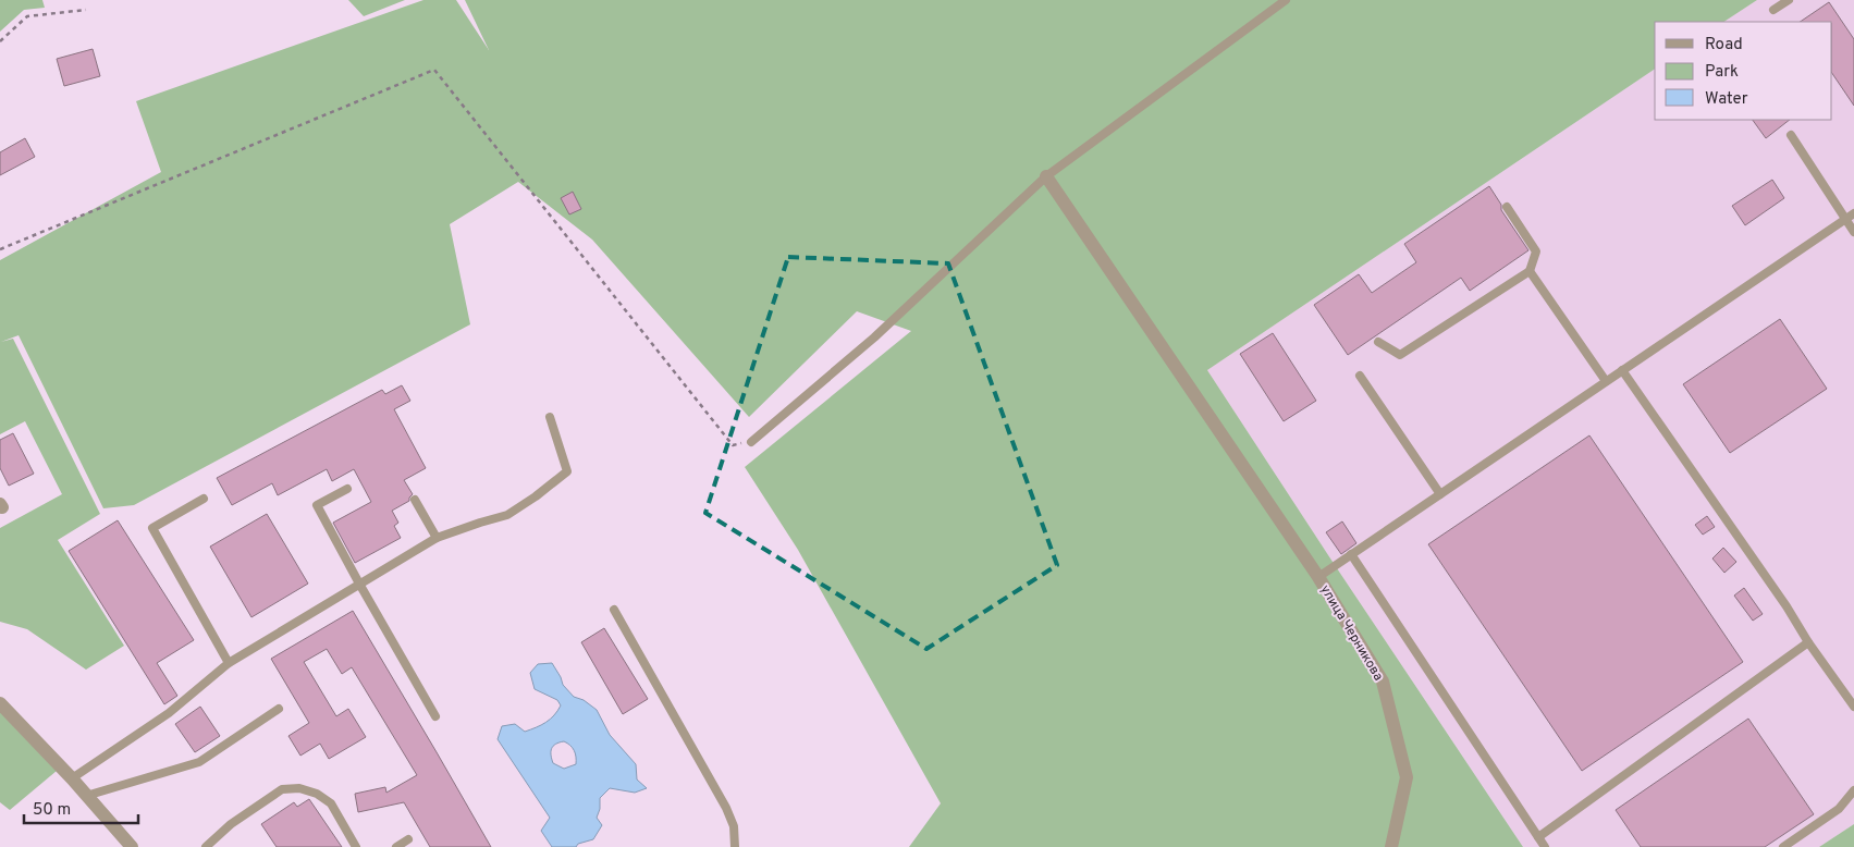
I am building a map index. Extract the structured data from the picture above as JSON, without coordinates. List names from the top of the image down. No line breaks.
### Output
{"streets":{"street":["улица Черникова"]},"legend":["Road","Park","Water"],"scale_bar":"50 m"}
